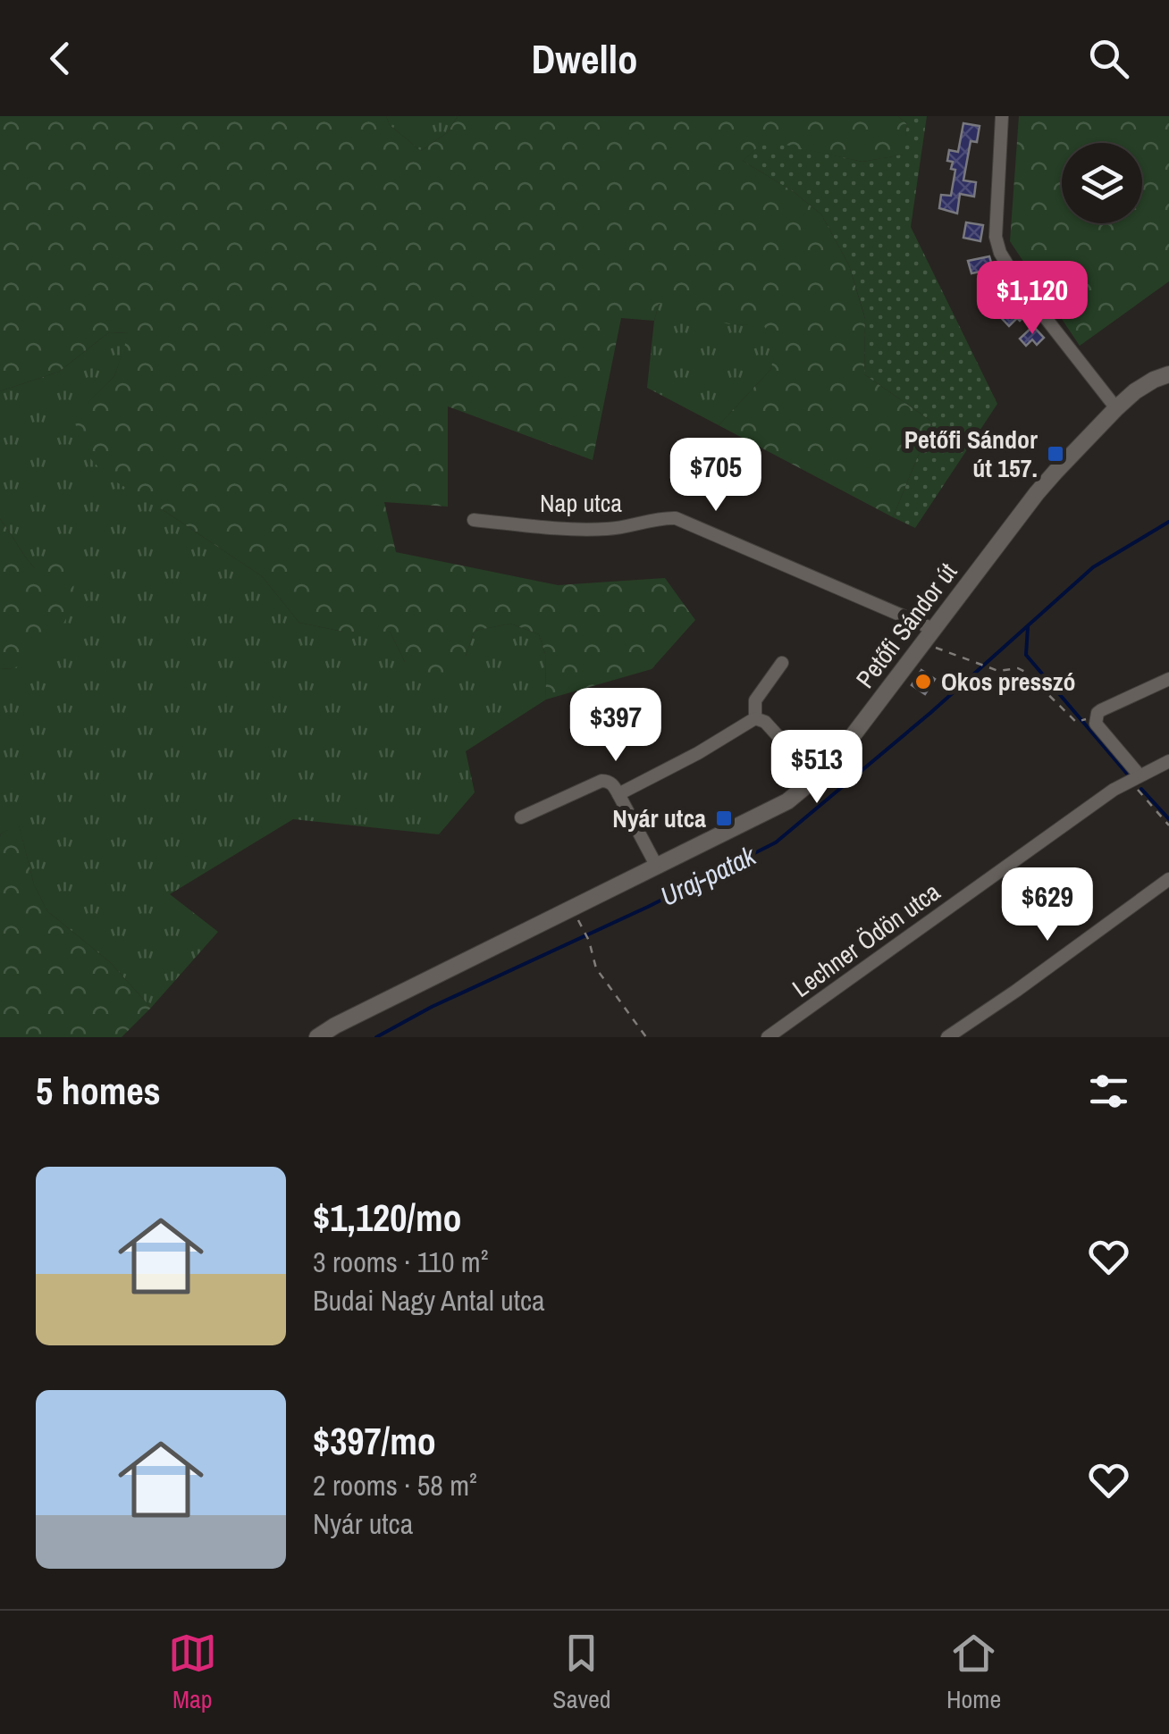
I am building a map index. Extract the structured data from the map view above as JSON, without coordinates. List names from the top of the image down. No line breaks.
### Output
{"streets":{"street":["Nap utca","Petőfi Sándor út","Lechner Ödön utca"]},"crossings":[["Nap utca","Petőfi Sándor út"]],"water":["Uraj-patak"],"places":{"transit":["Petőfi Sándor út 157.","Nyár utca"],"other":["Okos presszó"]},"page":{"header":"Dwello","price":["$1,120","$705","$397","$513","$629"],"heading":"5 homes","list":[{"name":"$1,120/mo","note":"3 rooms · 110 m² · Budai Nagy Antal utca"},{"name":"$397/mo","note":"2 rooms · 58 m² · Nyár utca"}],"tabs":["Map","Saved","Home"]}}
